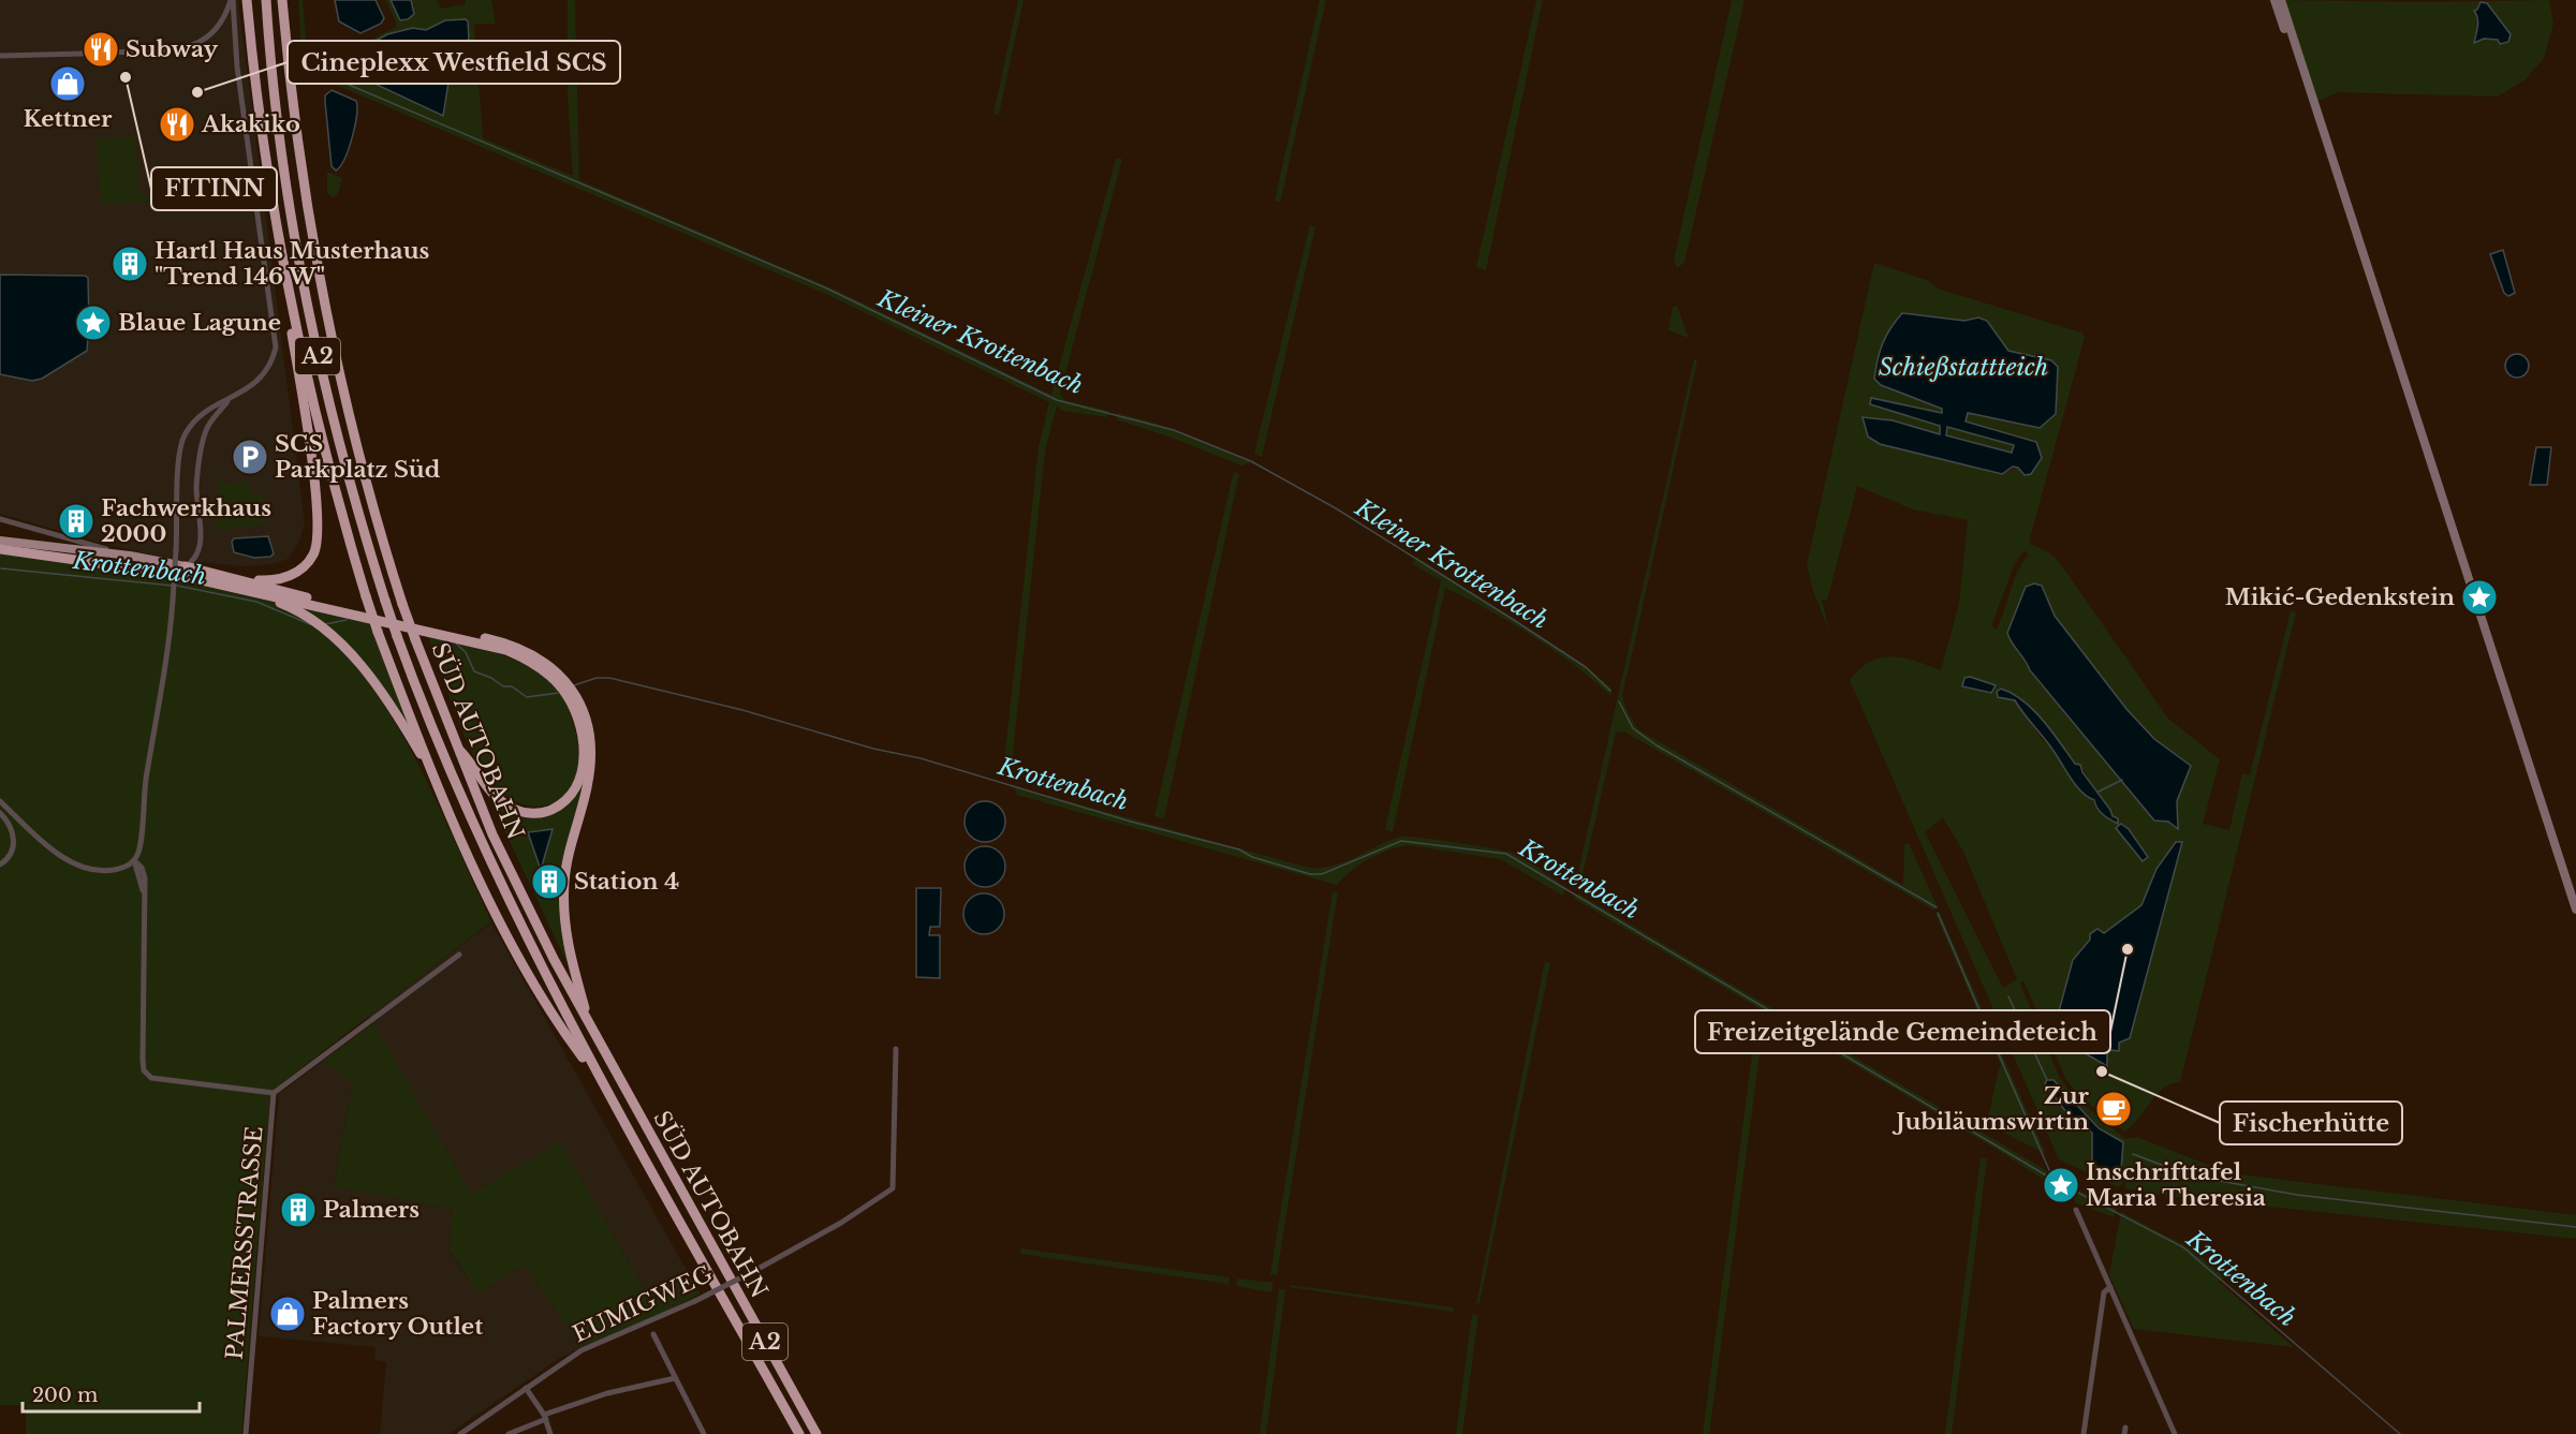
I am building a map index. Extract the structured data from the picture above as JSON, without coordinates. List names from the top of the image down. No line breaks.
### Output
{"streets":{"highway":["A2","SÜD AUTOBAHN"],"street":["PALMERSSTRASSE","EUMIGWEG"]},"water":["Kleiner Krottenbach","Schießstattteich","Krottenbach"],"places":{"restaurant":["Subway","Akakiko"],"other":["FITINN","Cineplexx Westfield SCS","Freizeitgelände Gemeindeteich","Fischerhütte"],"shop":["Kettner","Palmers Factory Outlet"],"building":["Hartl Haus Musterhaus \"Trend 146 W\"","Fachwerkhaus 2000","Station 4","Palmers"],"place":["Blaue Lagune","Mikić-Gedenkstein","Inschrifttafel Maria Theresia"],"parking":["SCS Parkplatz Süd"],"cafe":["Zur Jubiläumswirtin"]},"scale_bar":"200 m"}
